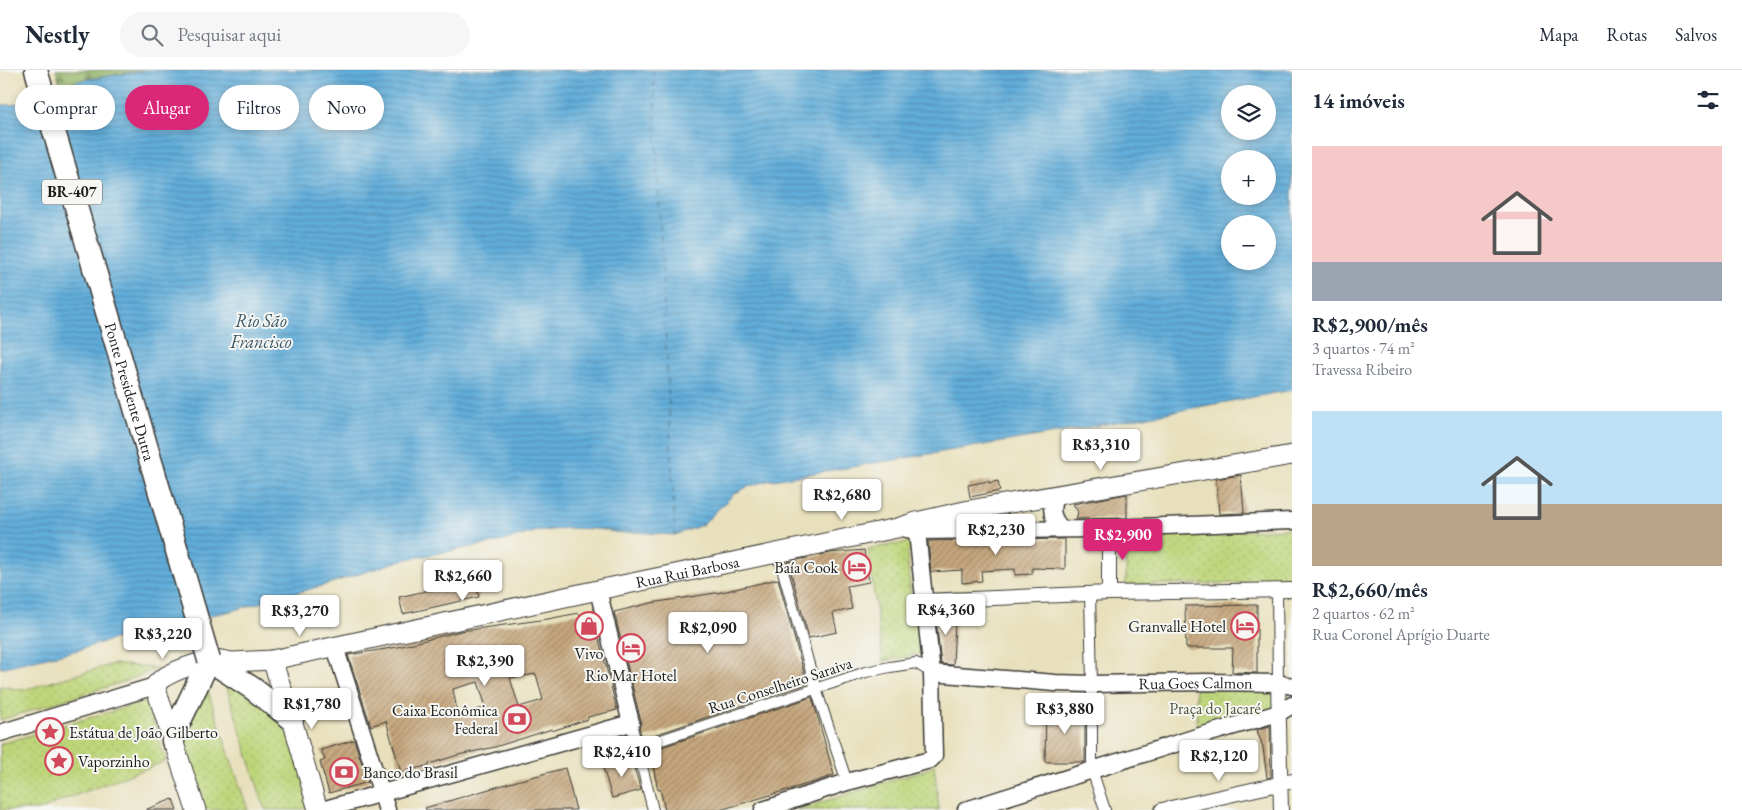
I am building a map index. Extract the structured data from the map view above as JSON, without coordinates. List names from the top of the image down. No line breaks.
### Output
{"streets":{"highway":["BR-407","Ponte Presidente Dutra"],"main road":["Rua Rui Barbosa"],"street":["Rua Goes Calmon","Rua Conselheiro Saraiva"]},"crossings":[["Ponte Presidente Dutra","Rua Rui Barbosa"],["Rua Goes Calmon","Rua Conselheiro Saraiva"]],"water":["Rio São Francisco"],"parks":["Praça do Jacaré"],"places":{"hotel":["Baía Cook","Granvalle Hotel","Rio Mar Hotel"],"shop":["Vivo"],"bank":["Caixa Econômica Federal","Banco do Brasil"],"place":["Estátua de João Gilberto","Vaporzinho"]},"page":{"header":"Nestly","search":"Pesquisar aqui","nav":["Mapa","Rotas","Salvos"],"heading":"14 imóveis","map_buttons":["+","−"],"chip":["Comprar","Alugar","Filtros","Novo"],"list":[{"name":"R$2,900/mês","note":"3 quartos · 74 m² · Travessa Ribeiro"},{"name":"R$2,660/mês","note":"2 quartos · 62 m² · Rua Coronel Aprígio Duarte"}],"price":["R$3,310","R$2,680","R$2,230","R$2,900","R$2,660","R$4,360","R$3,270","R$2,090","R$3,220","R$2,390","R$1,780","R$3,880","R$2,410","R$2,120"]}}
